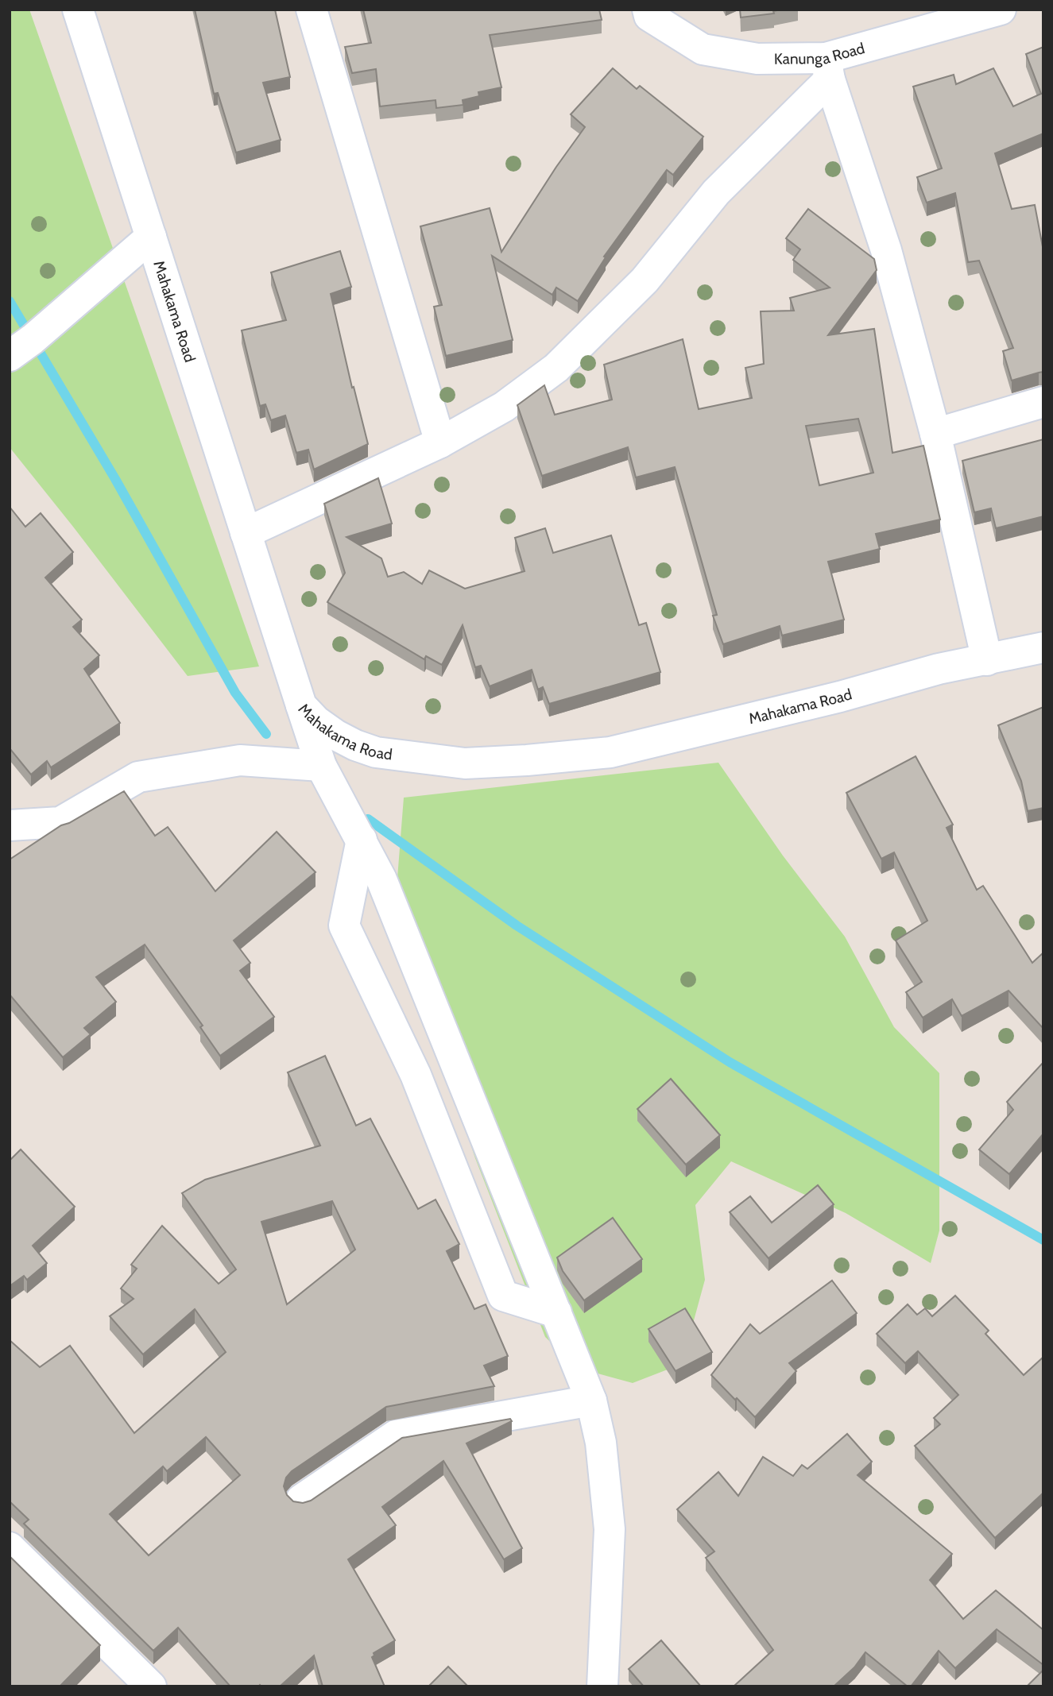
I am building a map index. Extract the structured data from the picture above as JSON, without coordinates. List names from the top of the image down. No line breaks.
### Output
{"streets":{"street":["Kanunga Road","Mahakama Road"]}}
